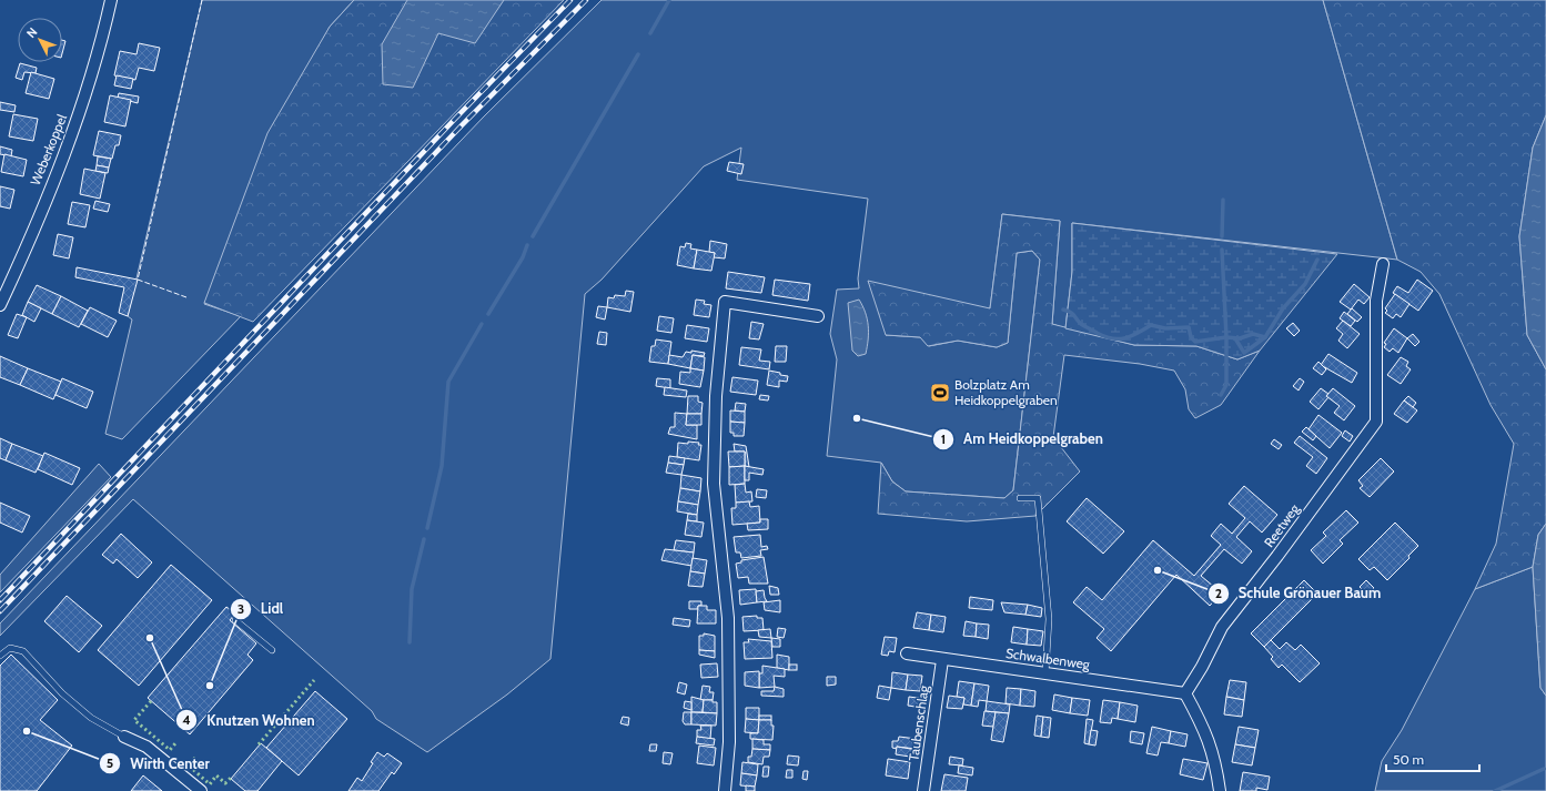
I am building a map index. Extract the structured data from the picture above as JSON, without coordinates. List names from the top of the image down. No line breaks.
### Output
{"streets":{"street":["Weberkoppel","Reetweg","Schwalbenweg","Taubenschlag"]},"crossings":[["Reetweg","Schwalbenweg"],["Schwalbenweg","Taubenschlag"]],"places":{"sports":["Bolzplatz Am Heidkoppelgraben"],"other":["Am Heidkoppelgraben","Schule Grönauer Baum","Knutzen Wohnen","Lidl","Wirth Center"]},"scale_bar":"50 m","north":"top left"}
